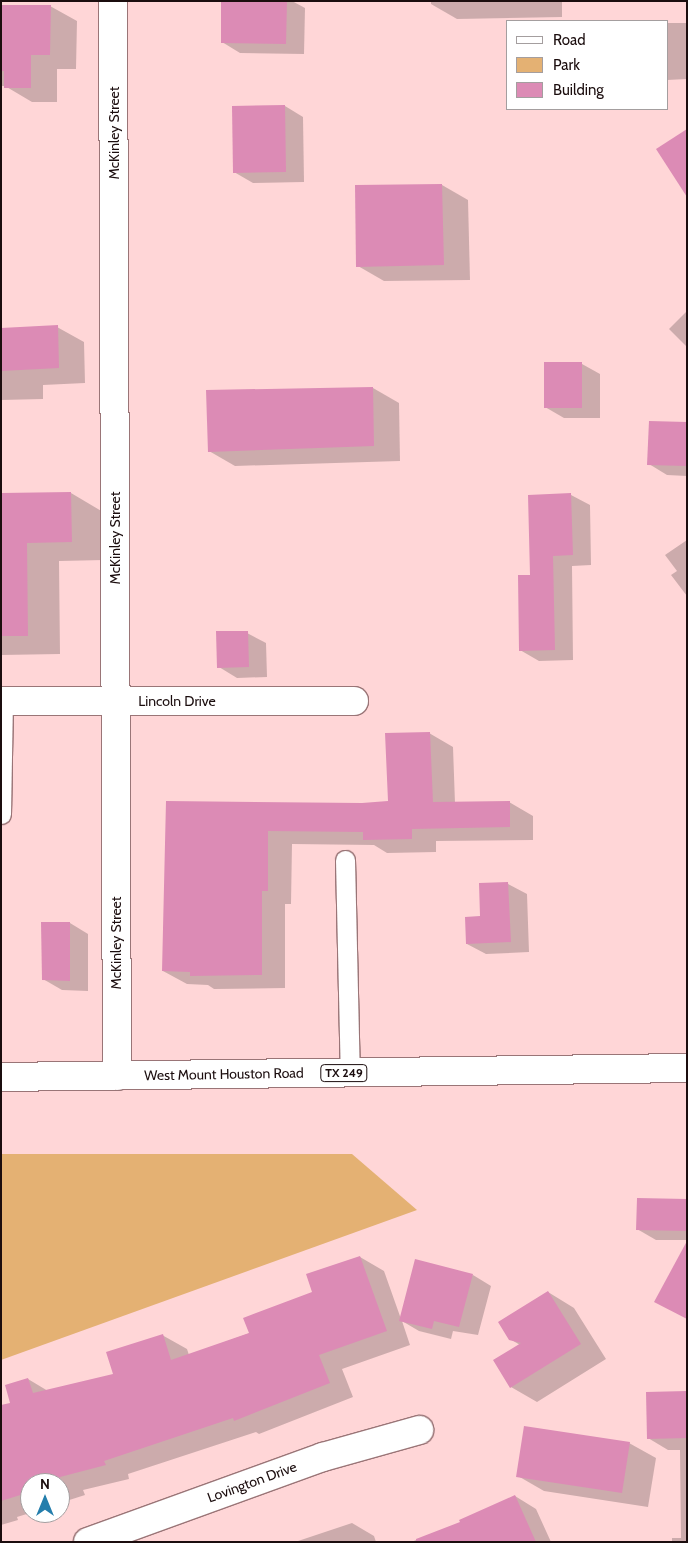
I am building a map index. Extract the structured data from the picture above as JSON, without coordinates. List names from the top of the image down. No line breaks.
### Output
{"streets":{"street":["McKinley Street","Lincoln Drive","TX 249","West Mount Houston Road","Lovington Drive"]},"crossings":[["McKinley Street","Lincoln Drive"],["McKinley Street","West Mount Houston Road"]],"legend":["Road","Park","Building"],"north":"top"}
